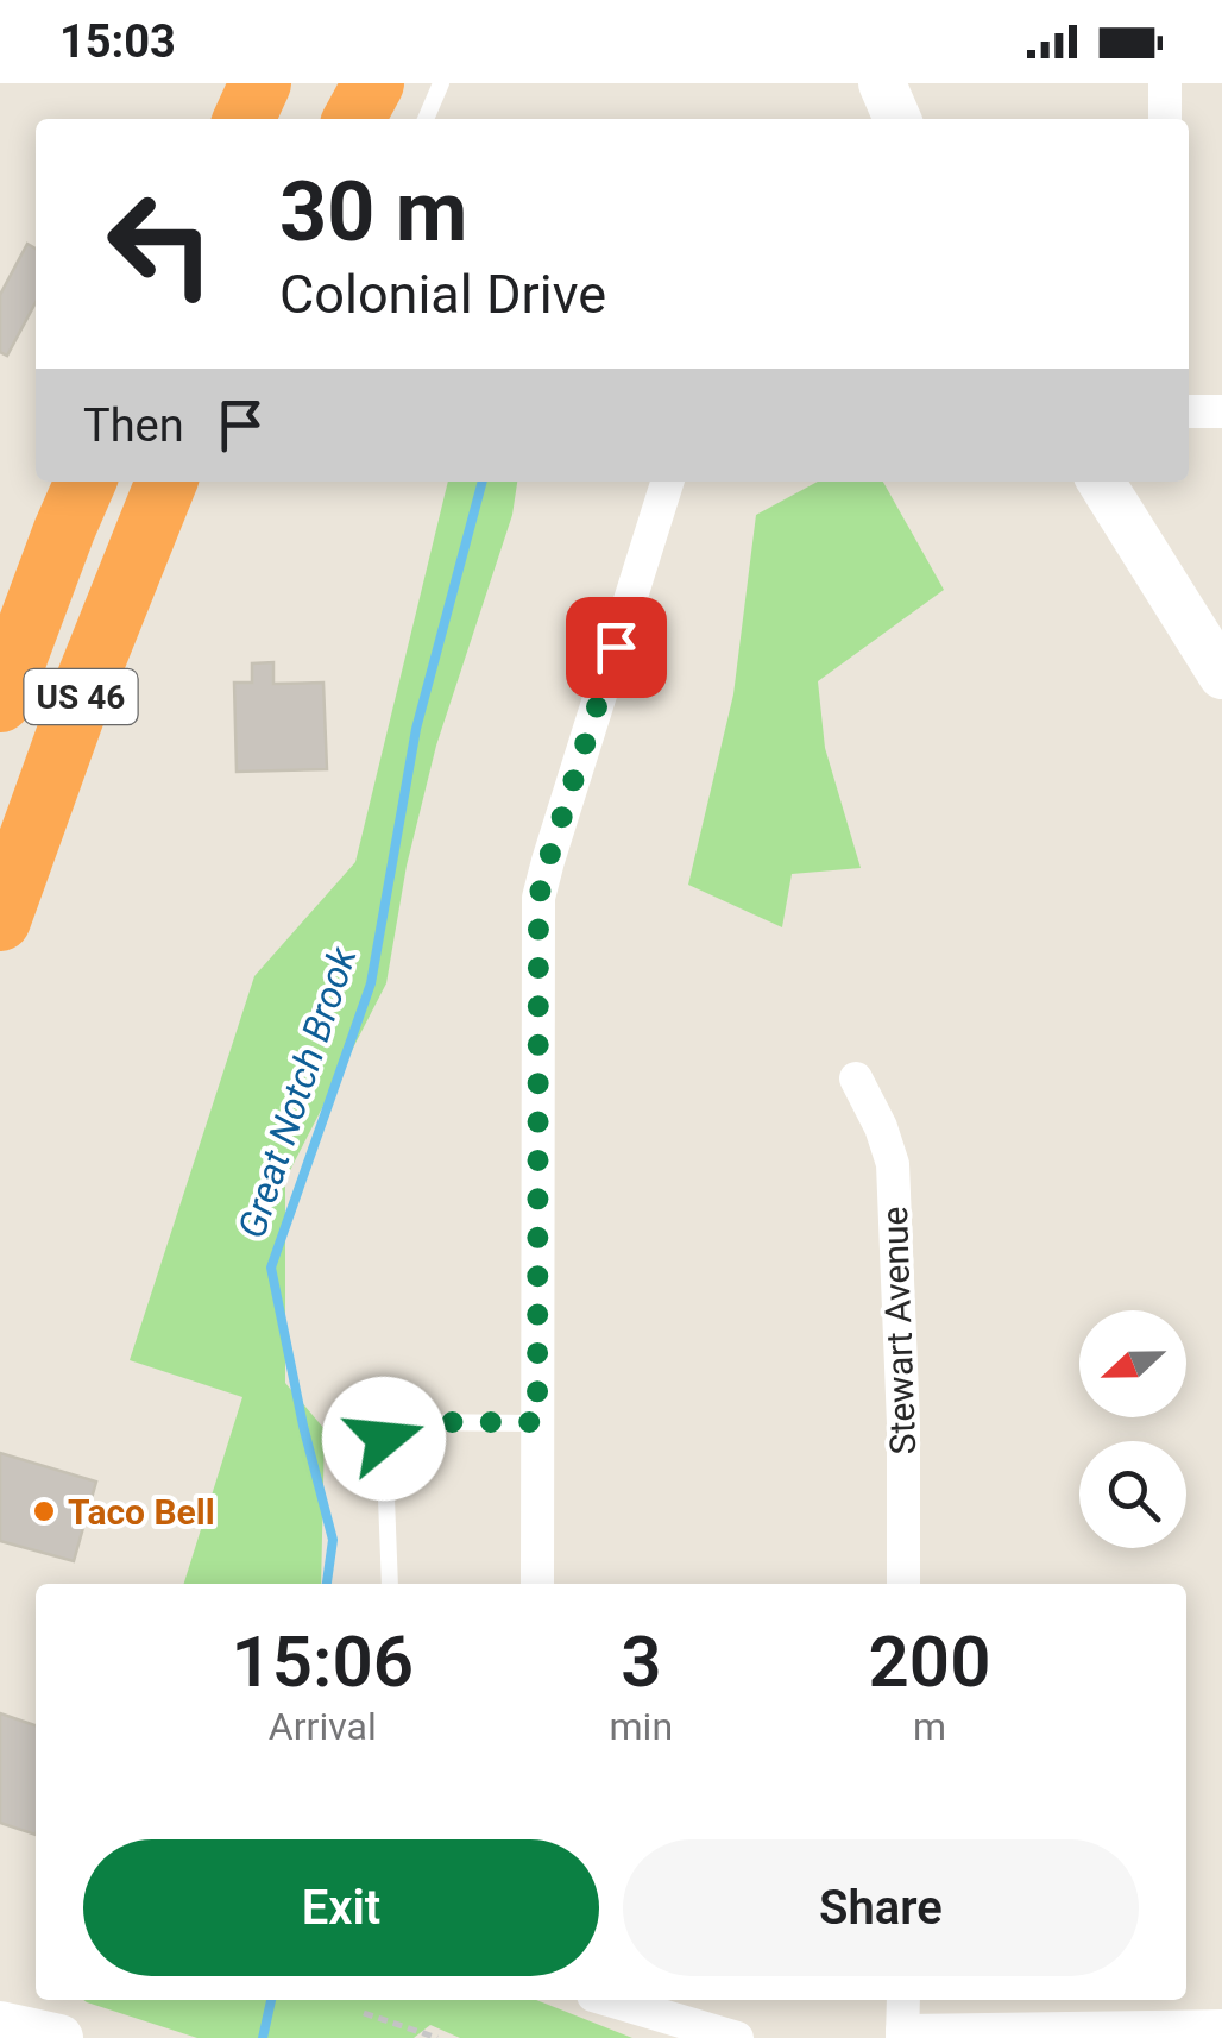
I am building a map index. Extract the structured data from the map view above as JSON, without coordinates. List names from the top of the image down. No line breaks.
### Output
{"streets":{"highway":["US 46"],"street":["Stewart Avenue"]},"water":["Great Notch Brook"],"places":["Taco Bell"],"north":"left","page":{"status":"15:03","turn":["30 m","Colonial Drive"],"then":"Then","eta":["15:06","Arrival","3","min","200","m"],"buttons":["Exit","Share"]}}
